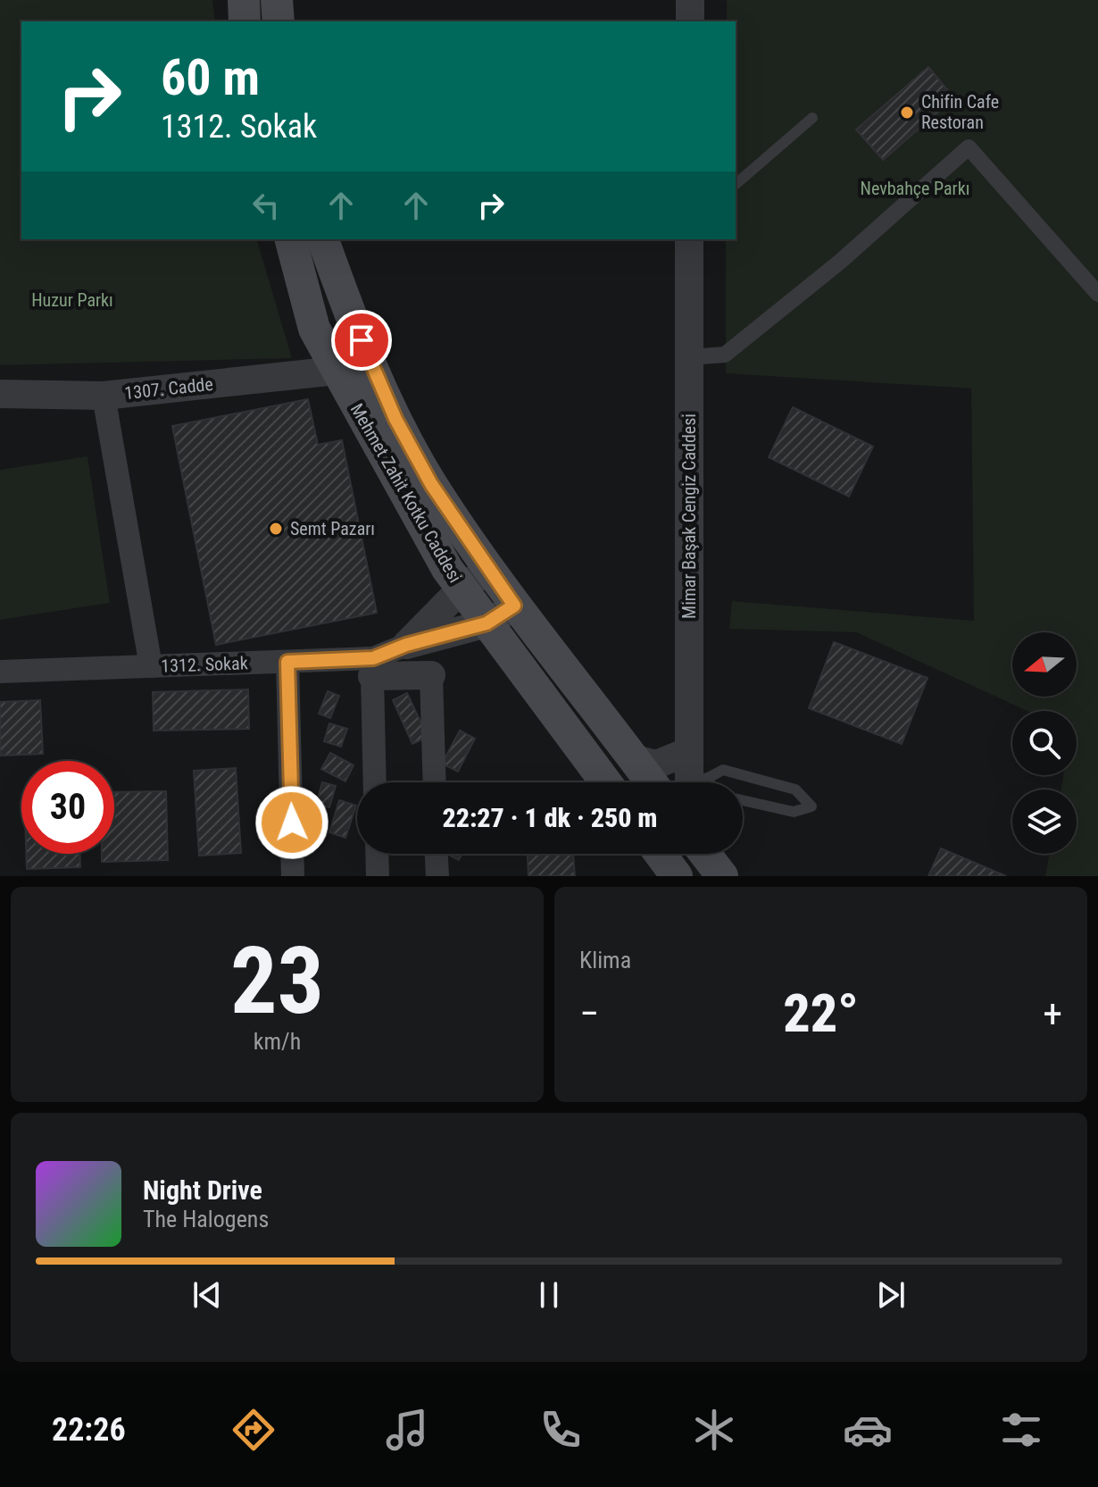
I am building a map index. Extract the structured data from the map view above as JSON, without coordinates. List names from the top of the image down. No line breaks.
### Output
{"streets":{"main road":["Mehmet Zahit Kotku Caddesi"],"street":["1307. Cadde","Mimar Başak Cengiz Caddesi","1312. Sokak"]},"crossings":[["1307. Cadde","Mehmet Zahit Kotku Caddesi"]],"parks":["Nevbahçe Parkı","Huzur Parkı"],"places":["Chifin Cafe Restoran","Semt Pazarı"],"north":"left","page":{"turn":["60 m","1312. Sokak"],"limit":"30","trip":"22:27 · 1 dk · 250 m","tile":[["23","km/h"],"Klima"],"heat":["−","22°","+"],"song":["Night Drive","The Halogens"],"tabs":"22:26"}}
